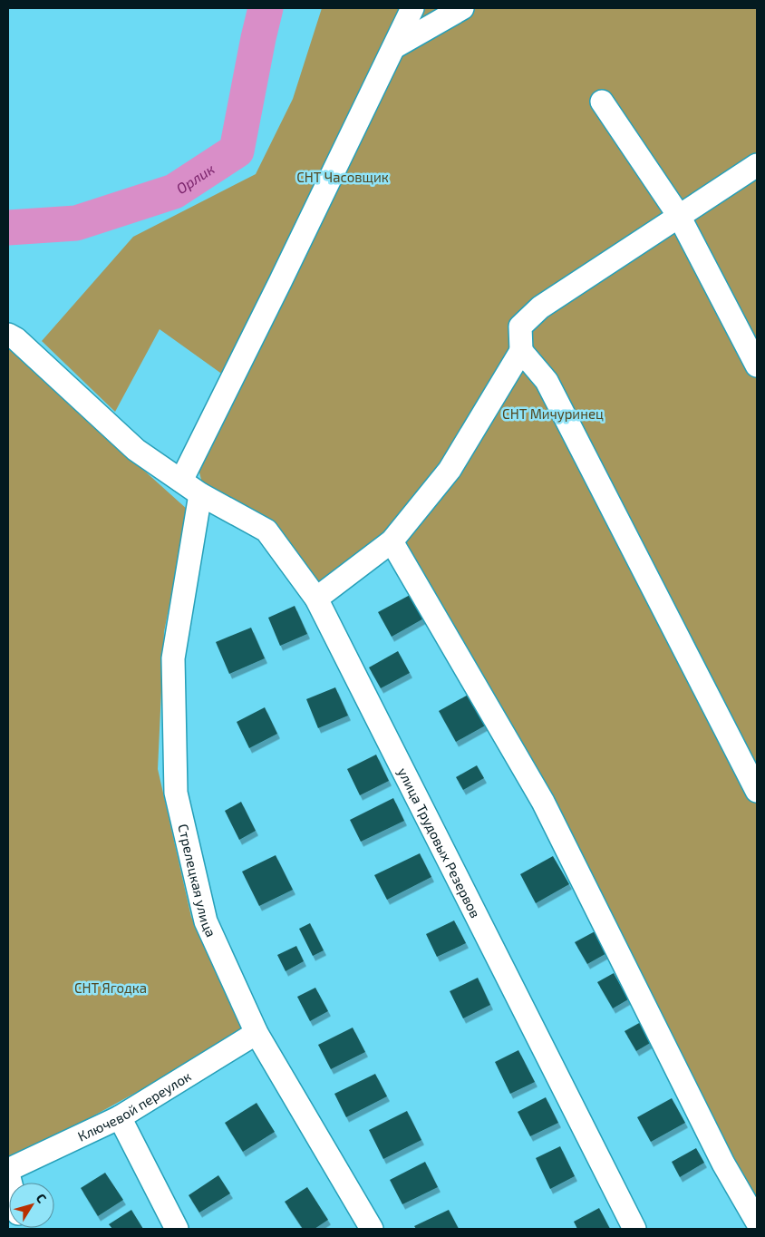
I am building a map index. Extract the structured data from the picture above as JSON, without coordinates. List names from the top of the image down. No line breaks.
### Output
{"streets":{"street":["улица Трудовых Резервов","Стрелецкая улица","Ключевой переулок"]},"crossings":[["улица Трудовых Резервов","Стрелецкая улица"],["Стрелецкая улица","Ключевой переулок"]],"water":["Орлик"],"parks":["СНТ Часовщик","СНТ Мичуринец","СНТ Ягодка"],"north":"top right"}
